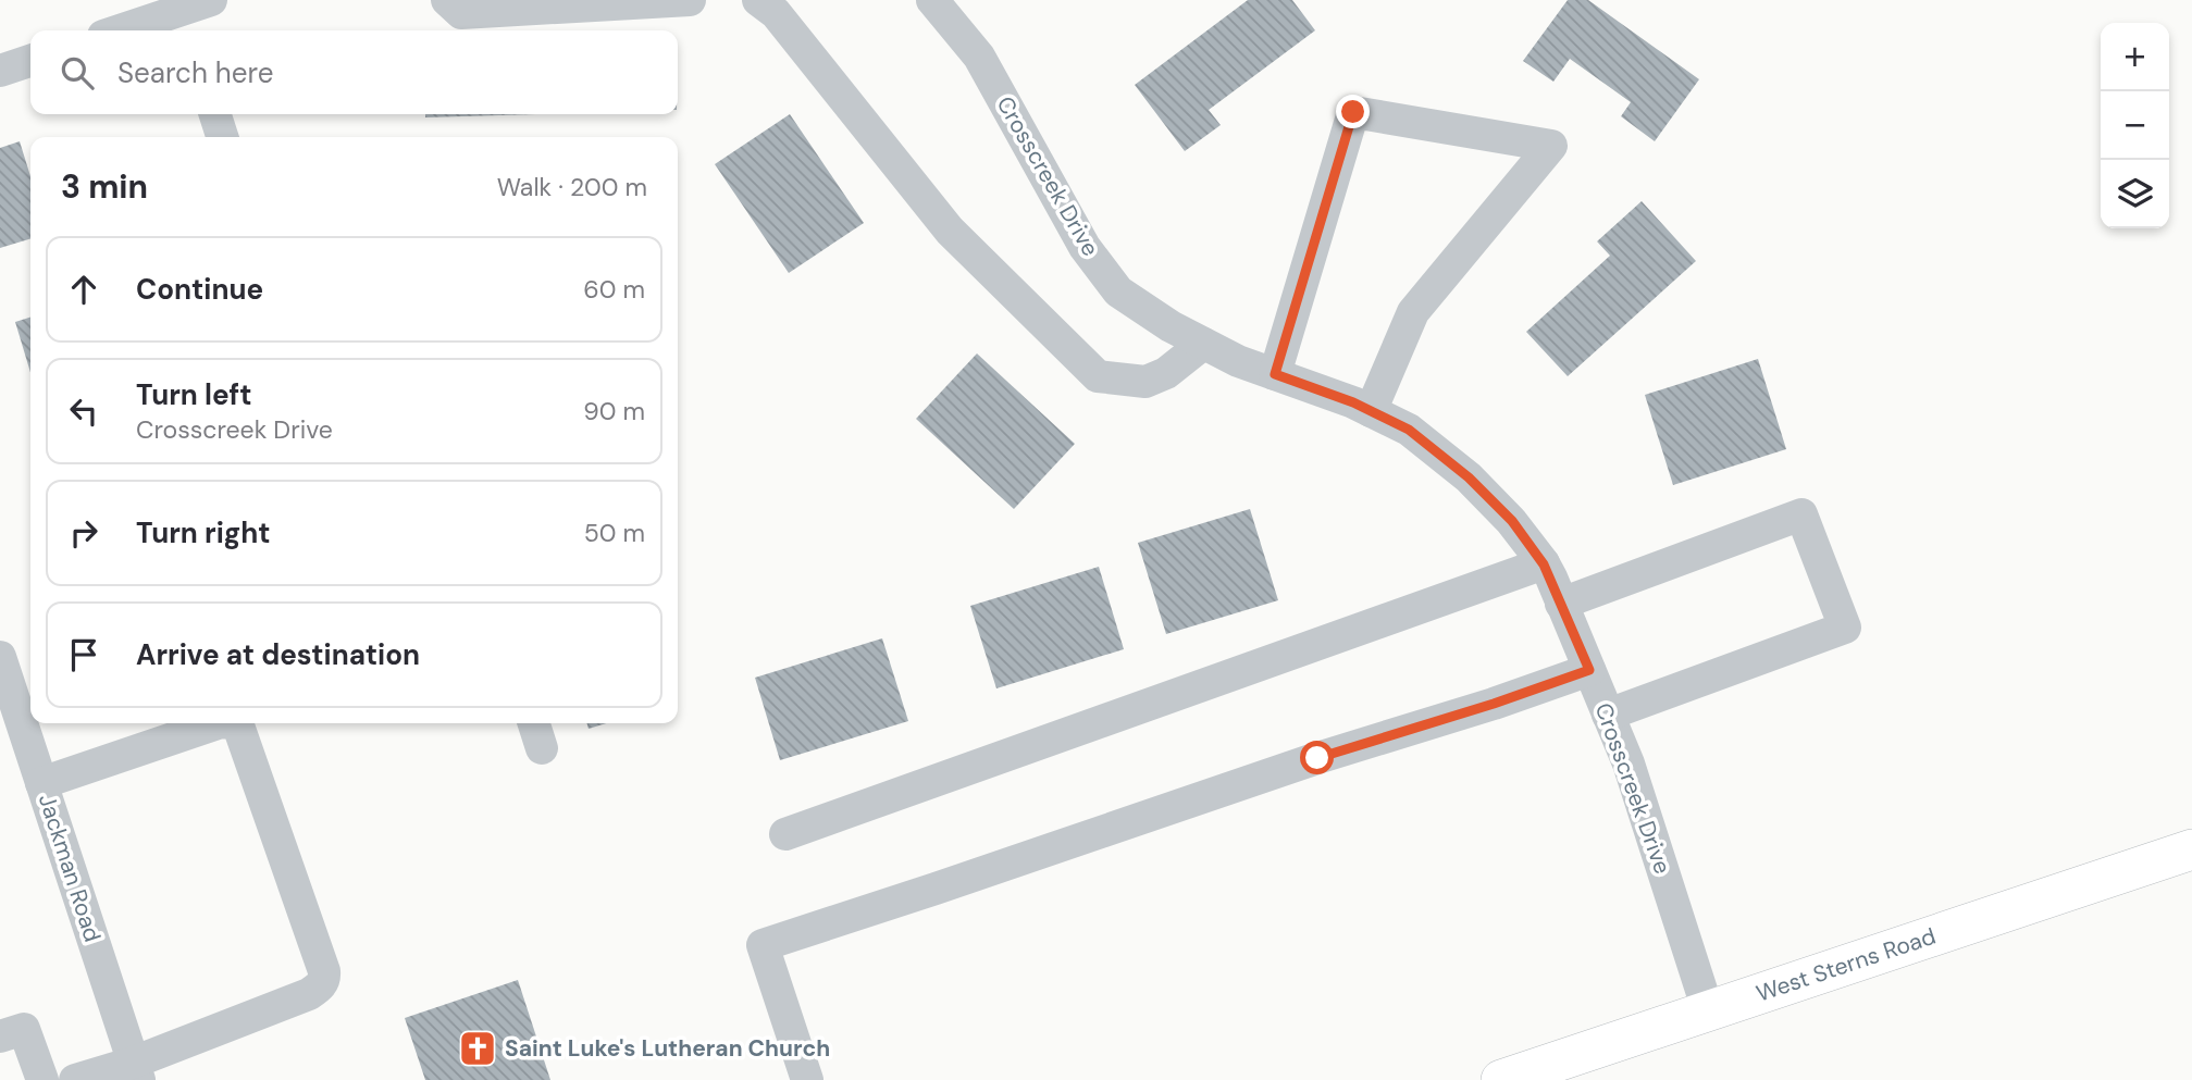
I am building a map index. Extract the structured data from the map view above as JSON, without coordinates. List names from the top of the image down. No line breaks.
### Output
{"streets":{"main road":["West Sterns Road"],"street":["Crosscreek Drive","Jackman Road"]},"crossings":[["Crosscreek Drive","West Sterns Road"]],"places":{"church":["Saint Luke's Lutheran Church"]},"page":{"map_buttons":["+","−"],"search":"Search here","heading":["3 min","Walk · 200 m"],"list":[["Continue","60 m"],["Turn left","Crosscreek Drive","90 m"],["Turn right","50 m"],"Arrive at destination"]}}
